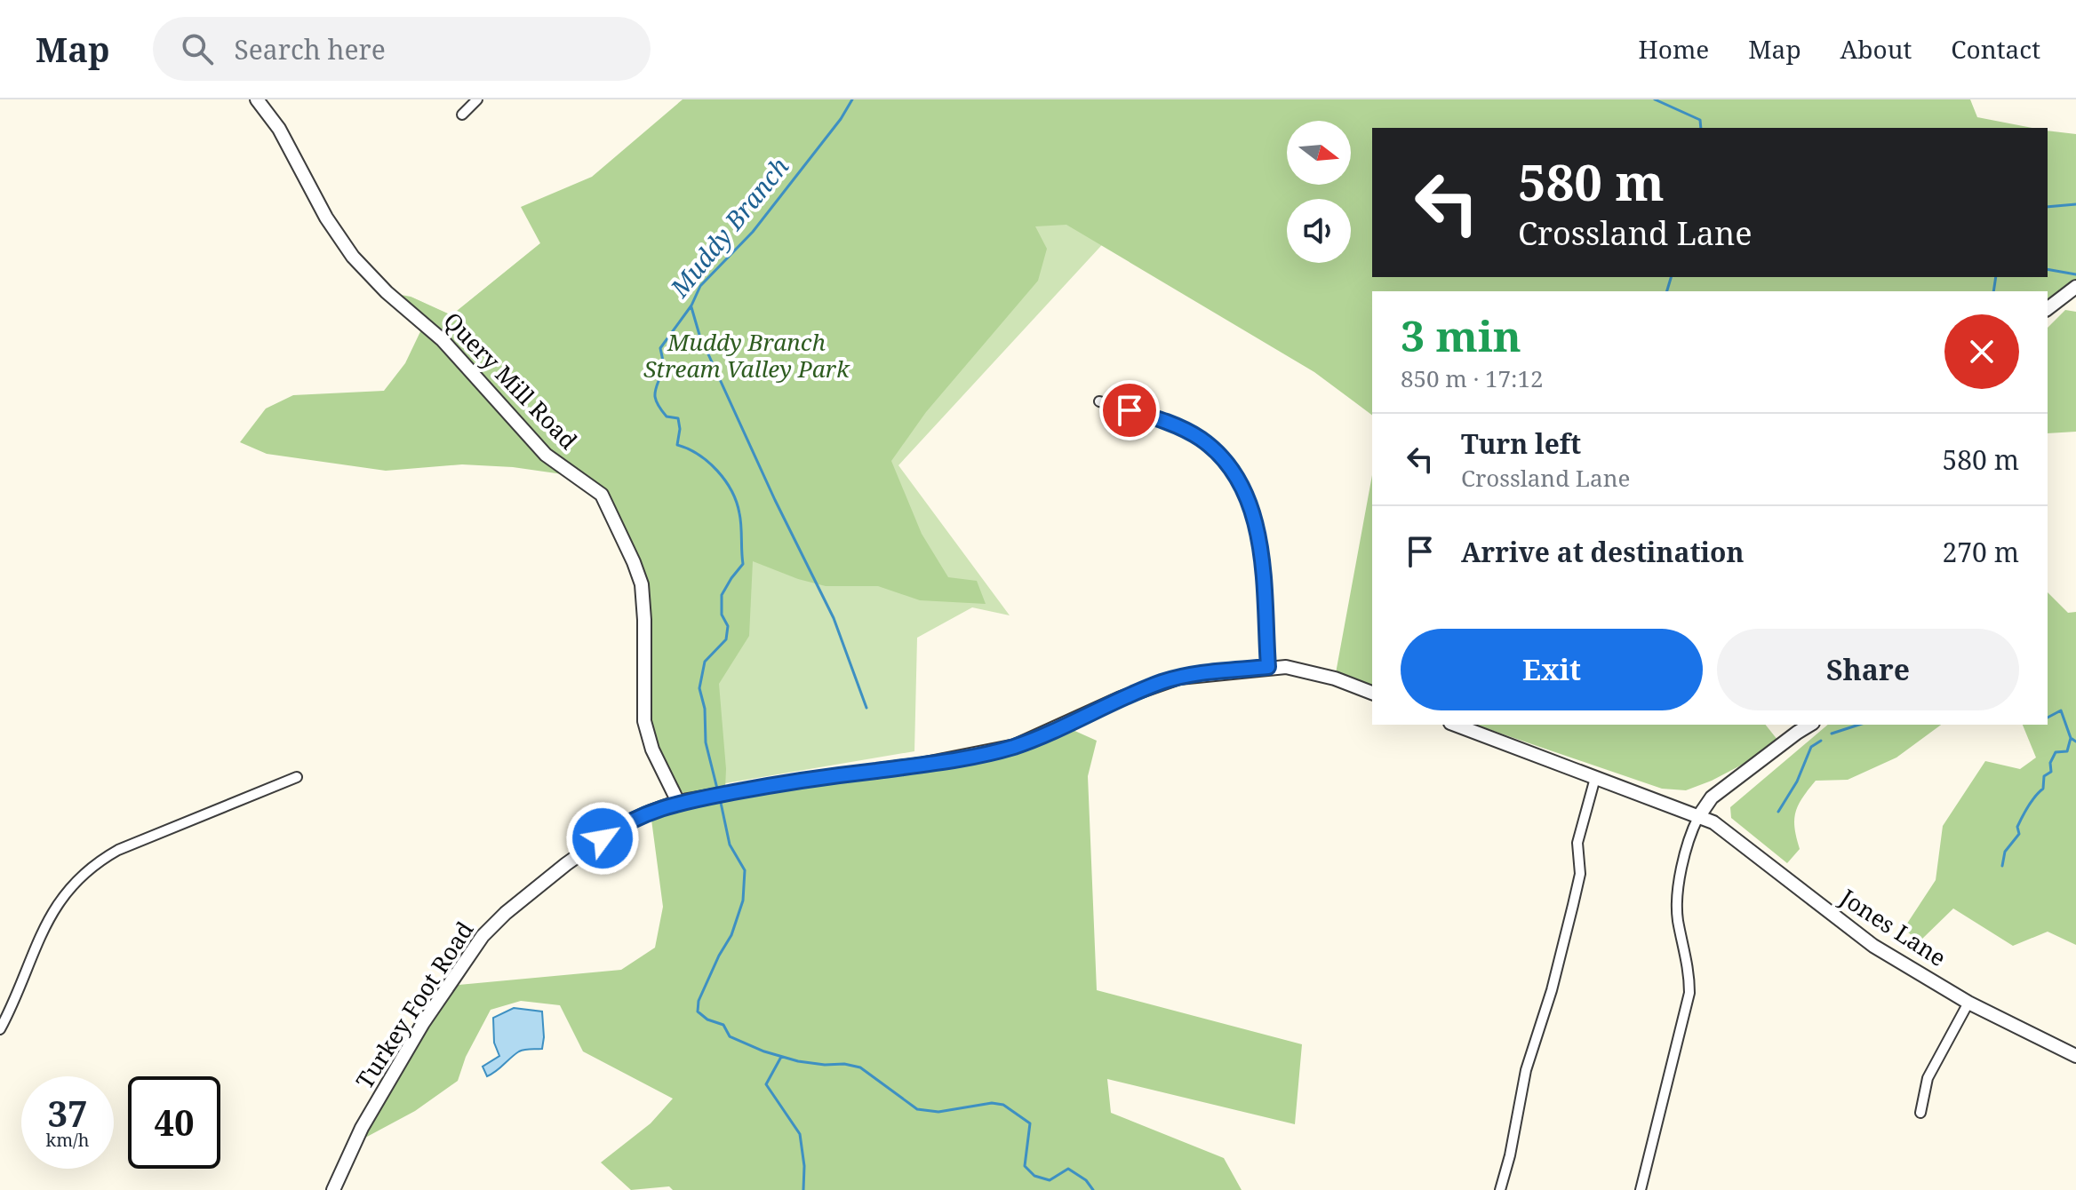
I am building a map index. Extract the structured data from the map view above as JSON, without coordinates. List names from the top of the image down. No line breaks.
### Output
{"streets":{"street":["Query Mill Road","Jones Lane","Turkey Foot Road"]},"crossings":[["Query Mill Road","Turkey Foot Road"]],"water":["Muddy Branch"],"parks":["Muddy Branch Stream Valley Park"],"north":"right","page":{"header":"Map","search":"Search here","nav":["Home","Map","About","Contact"],"turn":["580 m","Crossland Lane"],"heading":["3 min","850 m · 17:12"],"list":[{"name":"Turn left","note":"Crossland Lane","value":"580 m"},{"name":"Arrive at destination","value":"270 m"}],"buttons":["Exit","Share"],"speed":"37 km/h","limit":"40"}}
